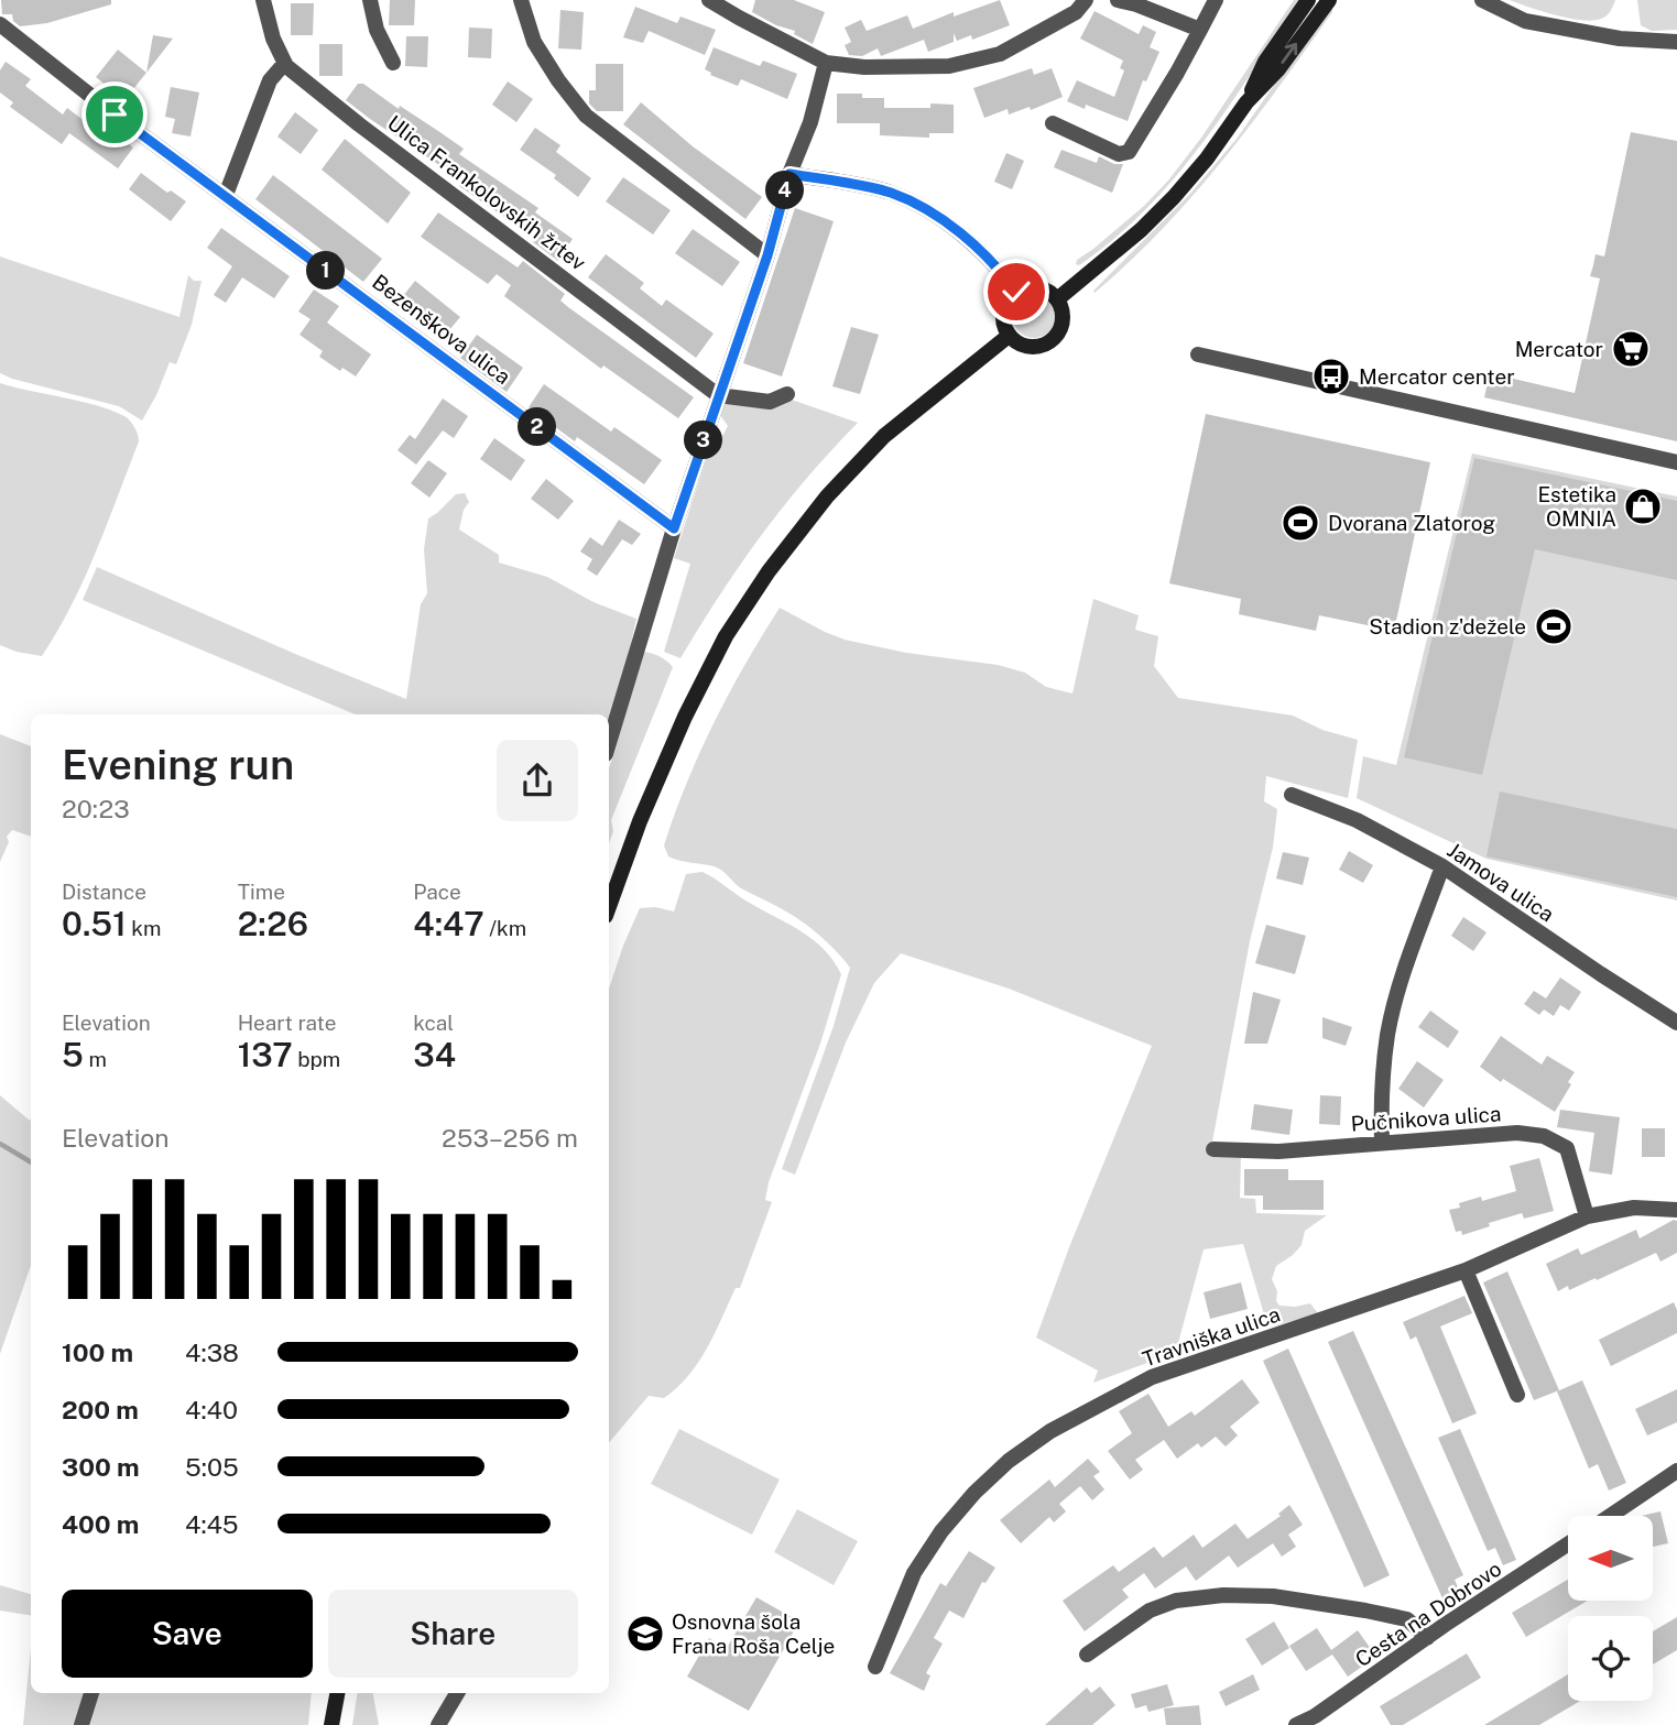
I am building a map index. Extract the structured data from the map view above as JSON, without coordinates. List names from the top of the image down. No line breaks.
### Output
{"streets":{"street":["Ulica Frankolovskih žrtev","Bezenškova ulica","Jamova ulica","Pučnikova ulica","Travniška ulica","Cesta na Dobrovo"]},"crossings":[["Pučnikova ulica","Travniška ulica"]],"places":{"supermarket":["Mercator"],"bus stop":["Mercator center"],"shop":["Estetika OMNIA"],"sports":["Dvorana Zlatorog","Stadion z'dežele"],"school or university":["Osnovna šola Frana Roša Celje"]},"north":"left","page":{"pins":["4","1","2","3"],"heading":["Evening run","20:23"],"stats":[["Distance","0.51 km"],["Time","2:26"],["Pace","4:47 /km"],["Elevation","5 m"],["Heart rate","137 bpm"],["kcal","34"]],"chart":["Elevation","253–256 m"],"list":[{"name":"100 m","note":"4:38"},{"name":"200 m","note":"4:40"},{"name":"300 m","note":"5:05"},{"name":"400 m","note":"4:45"}],"buttons":["Save","Share"]}}
